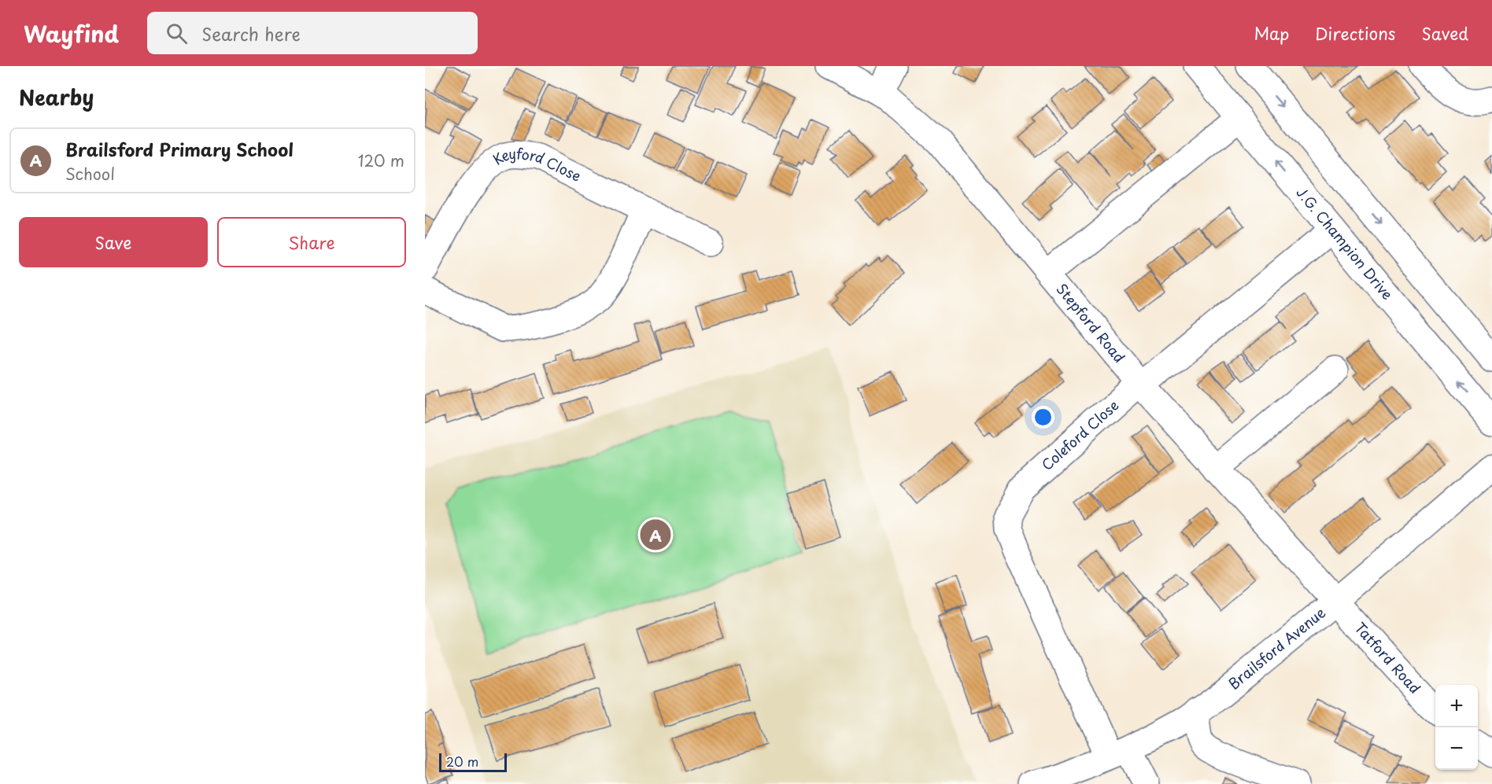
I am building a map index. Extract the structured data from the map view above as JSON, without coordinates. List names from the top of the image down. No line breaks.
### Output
{"streets":{"street":["Keyford Close","J.G. Champion Drive","Stepford Road","Coleford Close","Brailsford Avenue","Tatford Road"]},"crossings":[["J.G. Champion Drive","Coleford Close"],["Stepford Road","Coleford Close"],["Stepford Road","Brailsford Avenue"],["Stepford Road","Tatford Road"],["Coleford Close","Brailsford Avenue"],["Brailsford Avenue","Tatford Road"]],"scale_bar":"20 m","page":{"header":"Wayfind","search":"Search here","nav":["Map","Directions","Saved"],"heading":"Nearby","list":[{"mark":"A","name":"Brailsford Primary School","note":"School","value":"120 m"}],"buttons":["Save","Share"],"pins":"A","map_buttons":["+","−"],"scale":"20 m"}}
